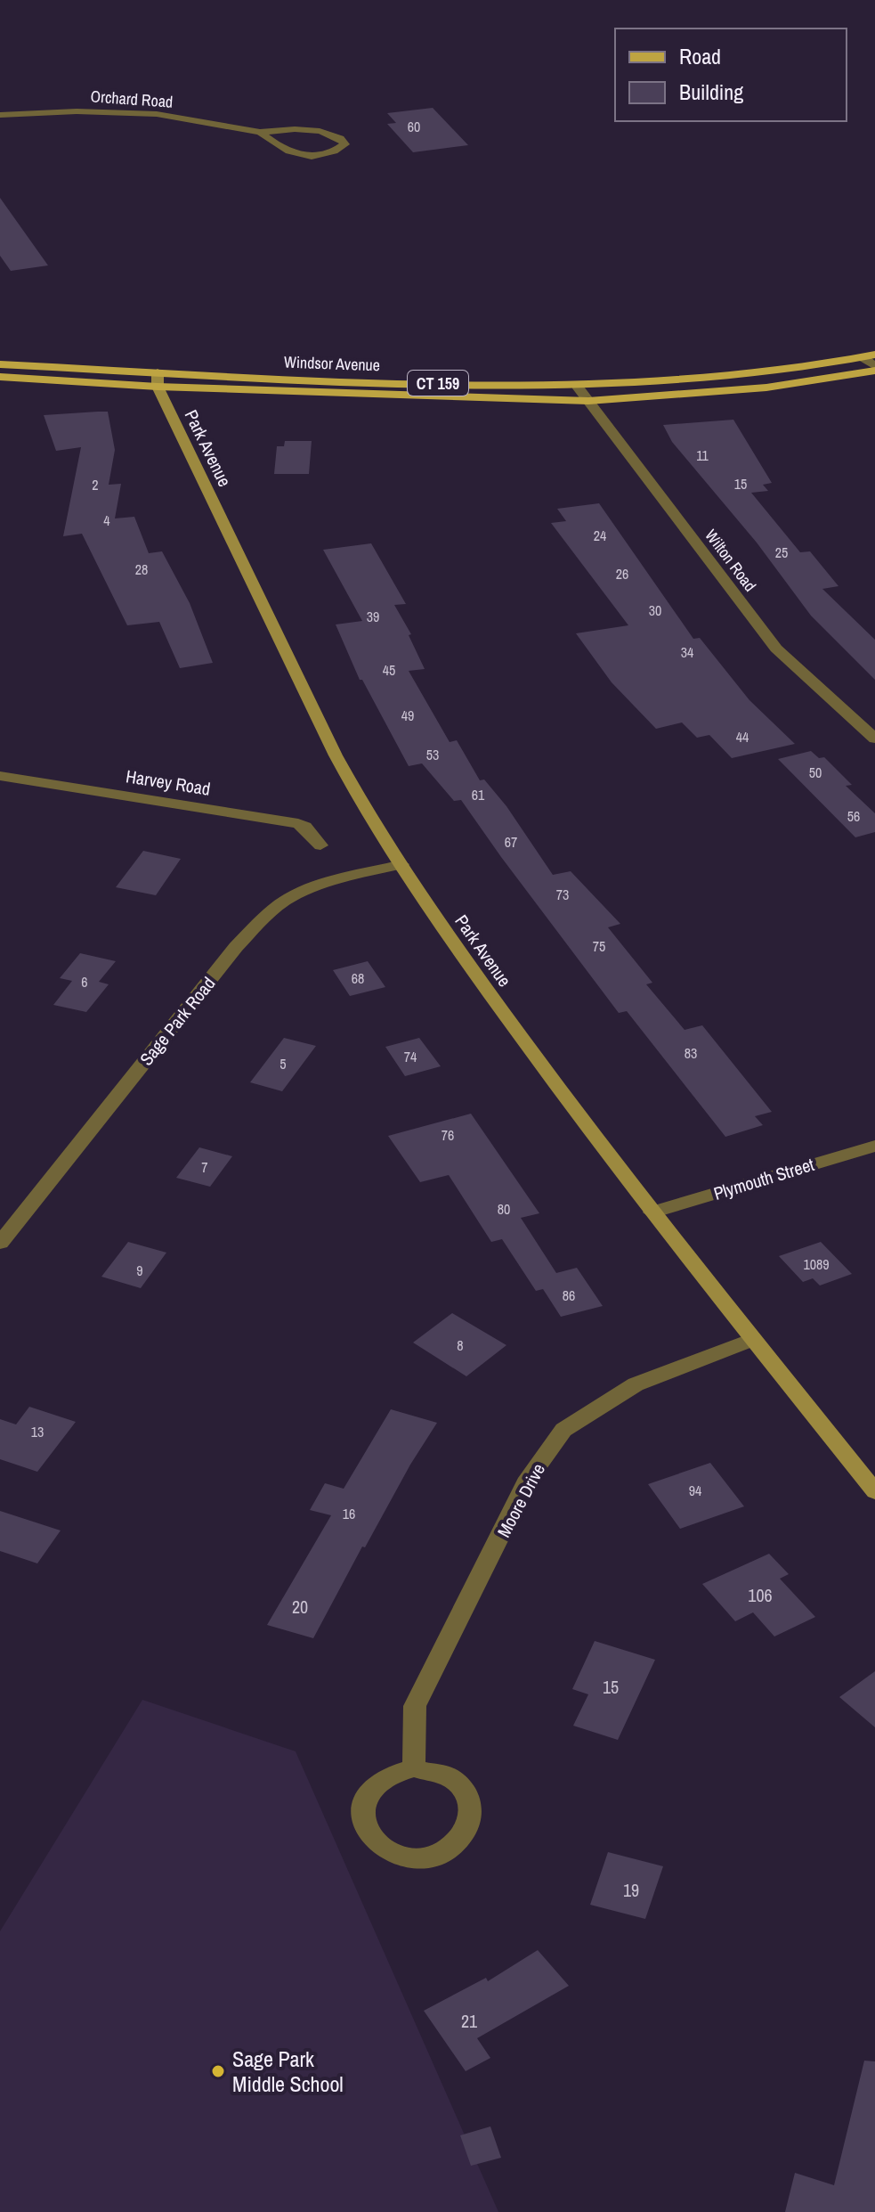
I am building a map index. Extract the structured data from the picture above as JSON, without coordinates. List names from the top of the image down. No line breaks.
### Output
{"streets":{"main road":["Windsor Avenue","CT 159","Park Avenue"],"street":["Orchard Road","Wilton Road","Harvey Road","Sage Park Road","Plymouth Street","Moore Drive"]},"crossings":[["Windsor Avenue","Park Avenue"],["Windsor Avenue","Wilton Road"],["Park Avenue","Sage Park Road"],["Park Avenue","Plymouth Street"],["Park Avenue","Moore Drive"]],"places":["Sage Park Middle School"],"house_numbers":["60","11","15","2","4","24","25","28","26","30","39","34","45","49","44","53","50","61","56","67","73","75","68","6","83","74","5","76","7","80","1089","9","86","8","13","94","16","106","20","15","19","21"],"legend":["Road","Building"]}
